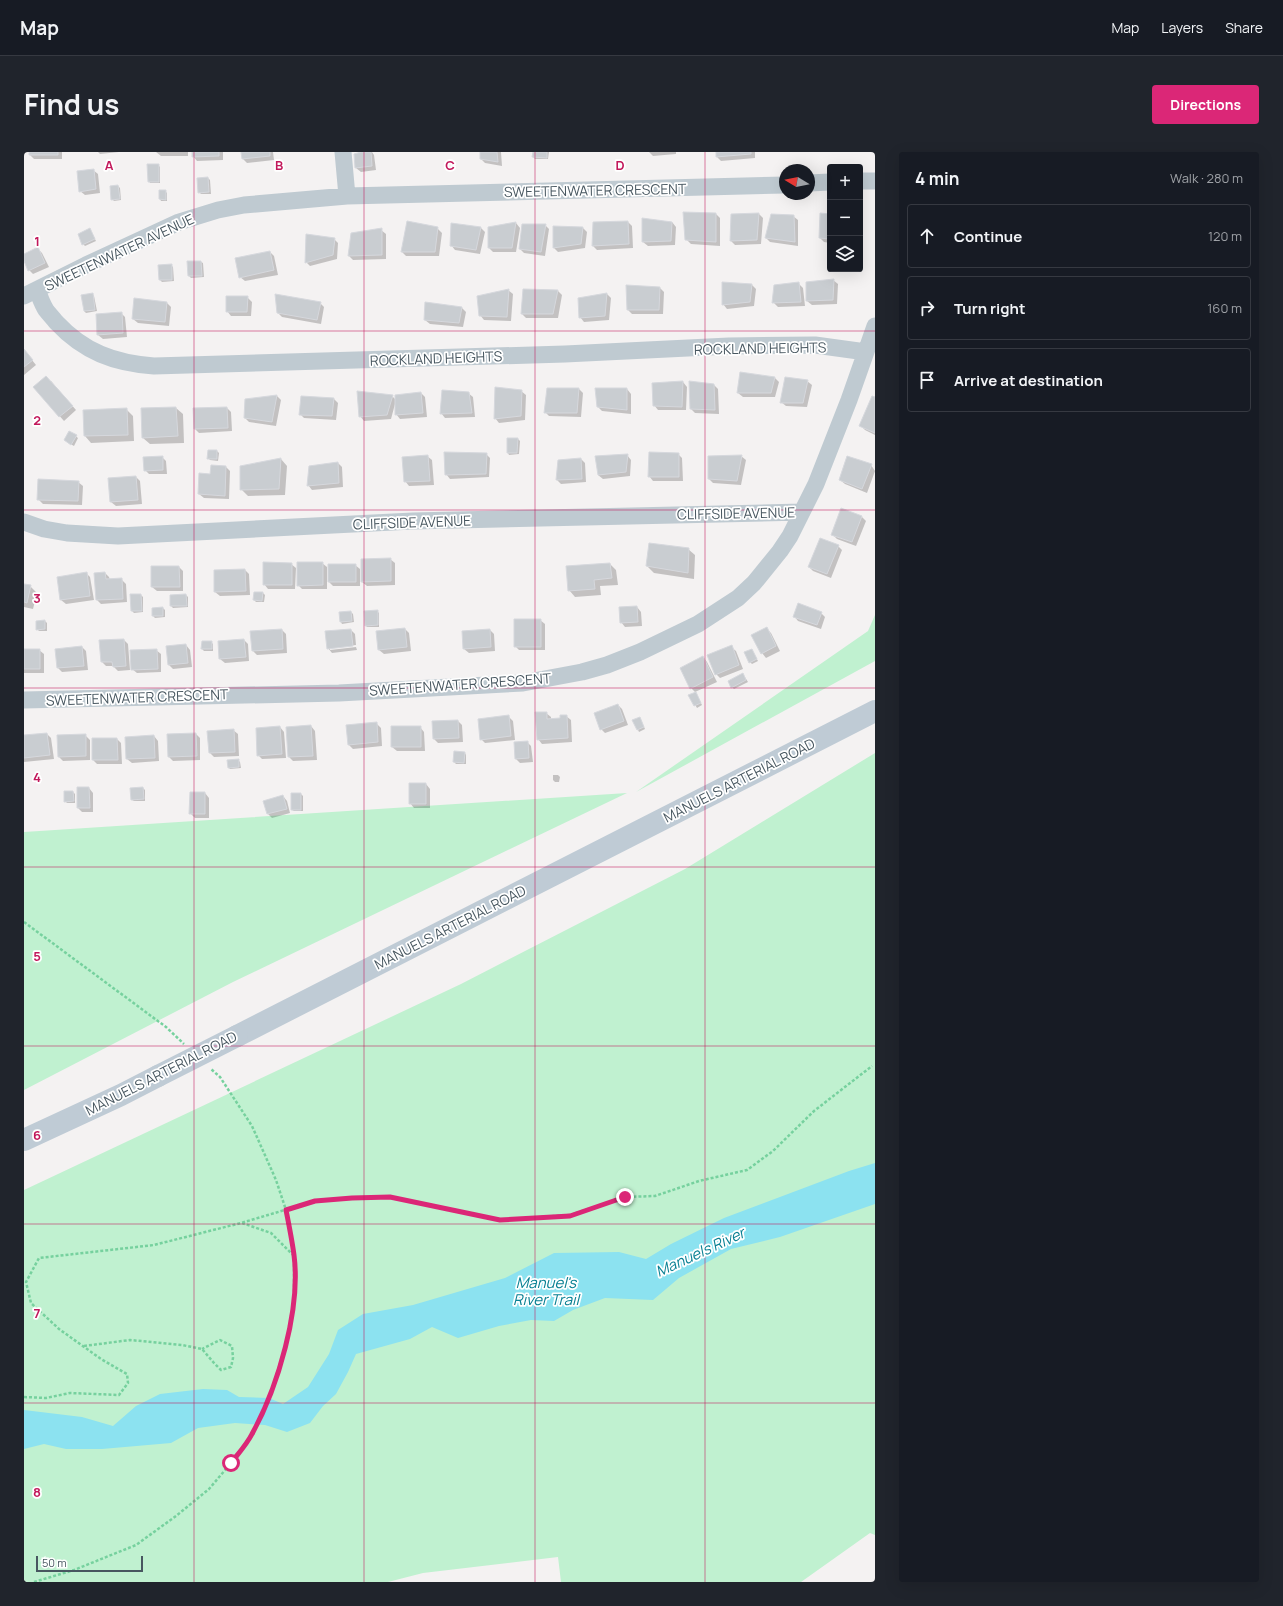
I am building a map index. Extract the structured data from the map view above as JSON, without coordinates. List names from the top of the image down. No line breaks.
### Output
{"streets":{"main road":["MANUELS ARTERIAL ROAD"],"street":["SWEETENWATER CRESCENT","SWEETENWATER AVENUE","ROCKLAND HEIGHTS","CLIFFSIDE AVENUE"]},"crossings":[["SWEETENWATER CRESCENT","SWEETENWATER AVENUE"],["SWEETENWATER CRESCENT","ROCKLAND HEIGHTS"],["SWEETENWATER CRESCENT","CLIFFSIDE AVENUE"],["SWEETENWATER AVENUE","ROCKLAND HEIGHTS"]],"water":["Manuels River","Manuel's River Trail"],"scale_bar":"50 m","north":"left","page":{"header":"Map","nav":["Map","Layers","Share"],"title":"Find us","buttons":"Directions","heading":["4 min","Walk · 280 m"],"map_buttons":["+","−"],"list":[["Continue","120 m"],["Turn right","160 m"],"Arrive at destination"],"scale":"50 m"},"grid":{"columns":["A","B","C","D"],"rows":["1","2","3","4","5","6","7","8"]}}
